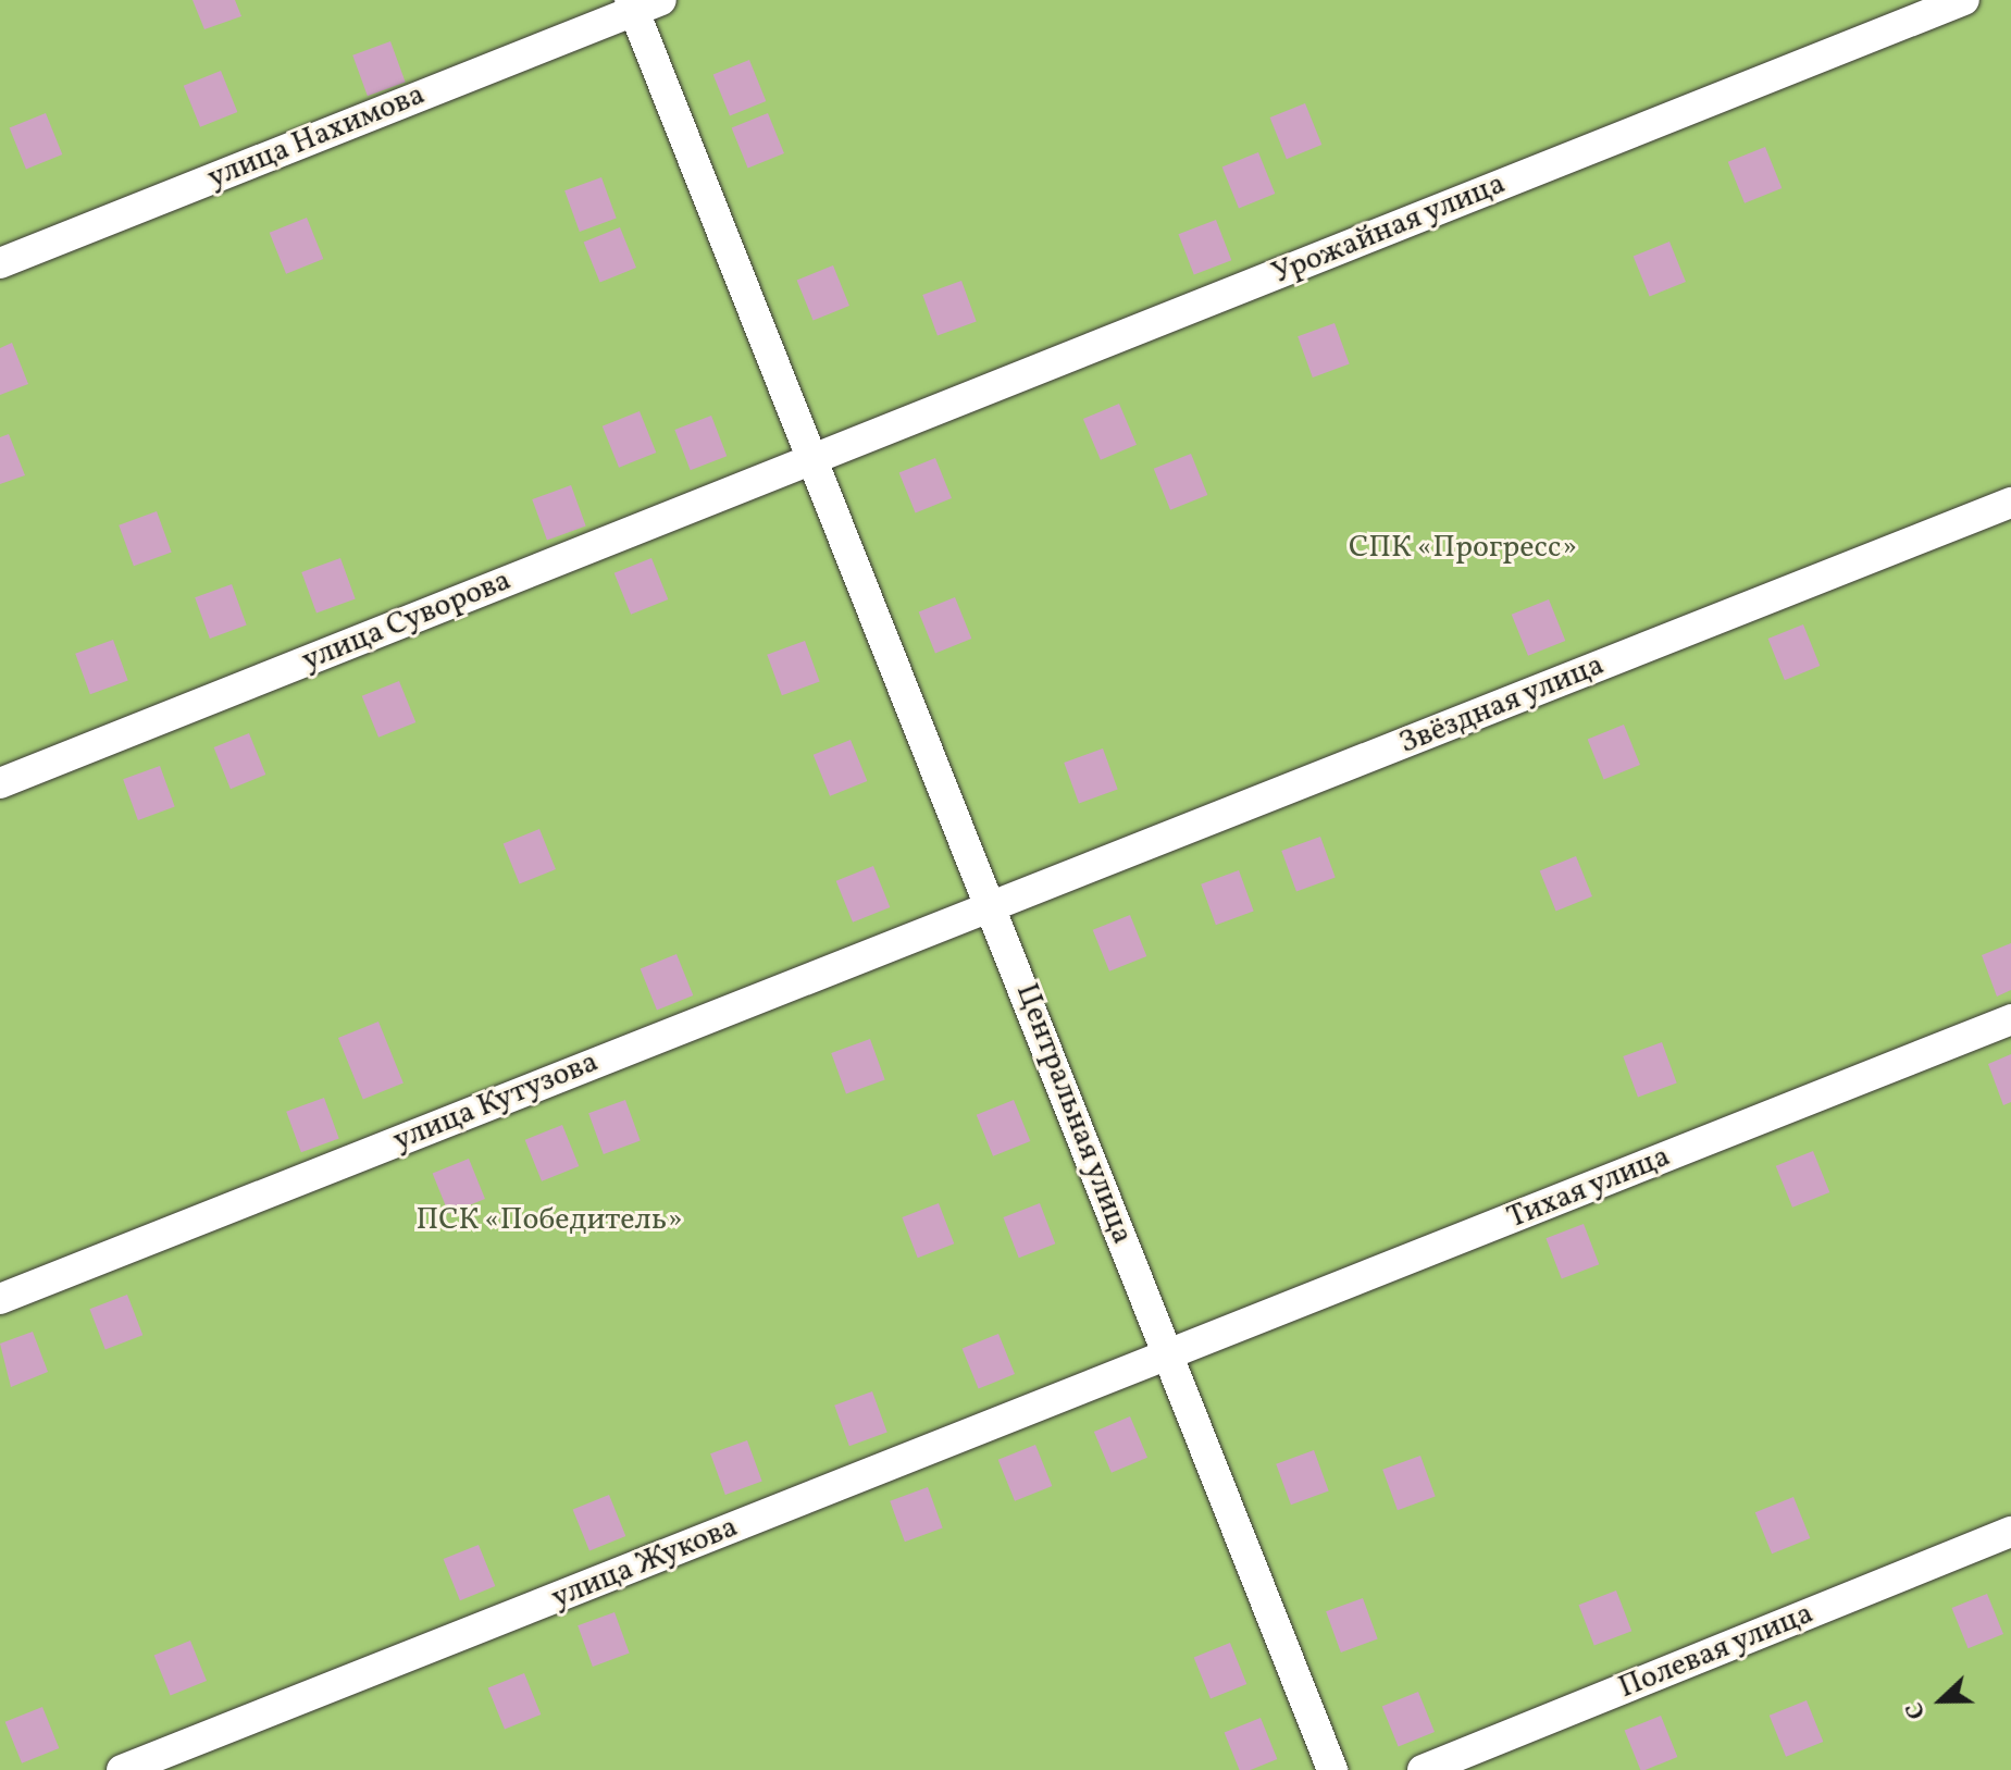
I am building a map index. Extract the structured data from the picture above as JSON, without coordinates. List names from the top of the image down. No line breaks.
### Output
{"streets":{"street":["улица Нахимова","Урожайная улица","улица Суворова","Звёздная улица","улица Кутузова","Центральная улица","Тихая улица","улица Жукова","Полевая улица"]},"crossings":[["улица Нахимова","Центральная улица"],["Урожайная улица","улица Суворова"],["Урожайная улица","Центральная улица"],["улица Суворова","Центральная улица"],["Звёздная улица","улица Кутузова"],["Звёздная улица","Центральная улица"],["улица Кутузова","Центральная улица"],["Центральная улица","Тихая улица"],["Центральная улица","улица Жукова"],["Тихая улица","улица Жукова"]],"parks":["СПК «Прогресс»","ПСК «Победитель»"],"north":"left"}
